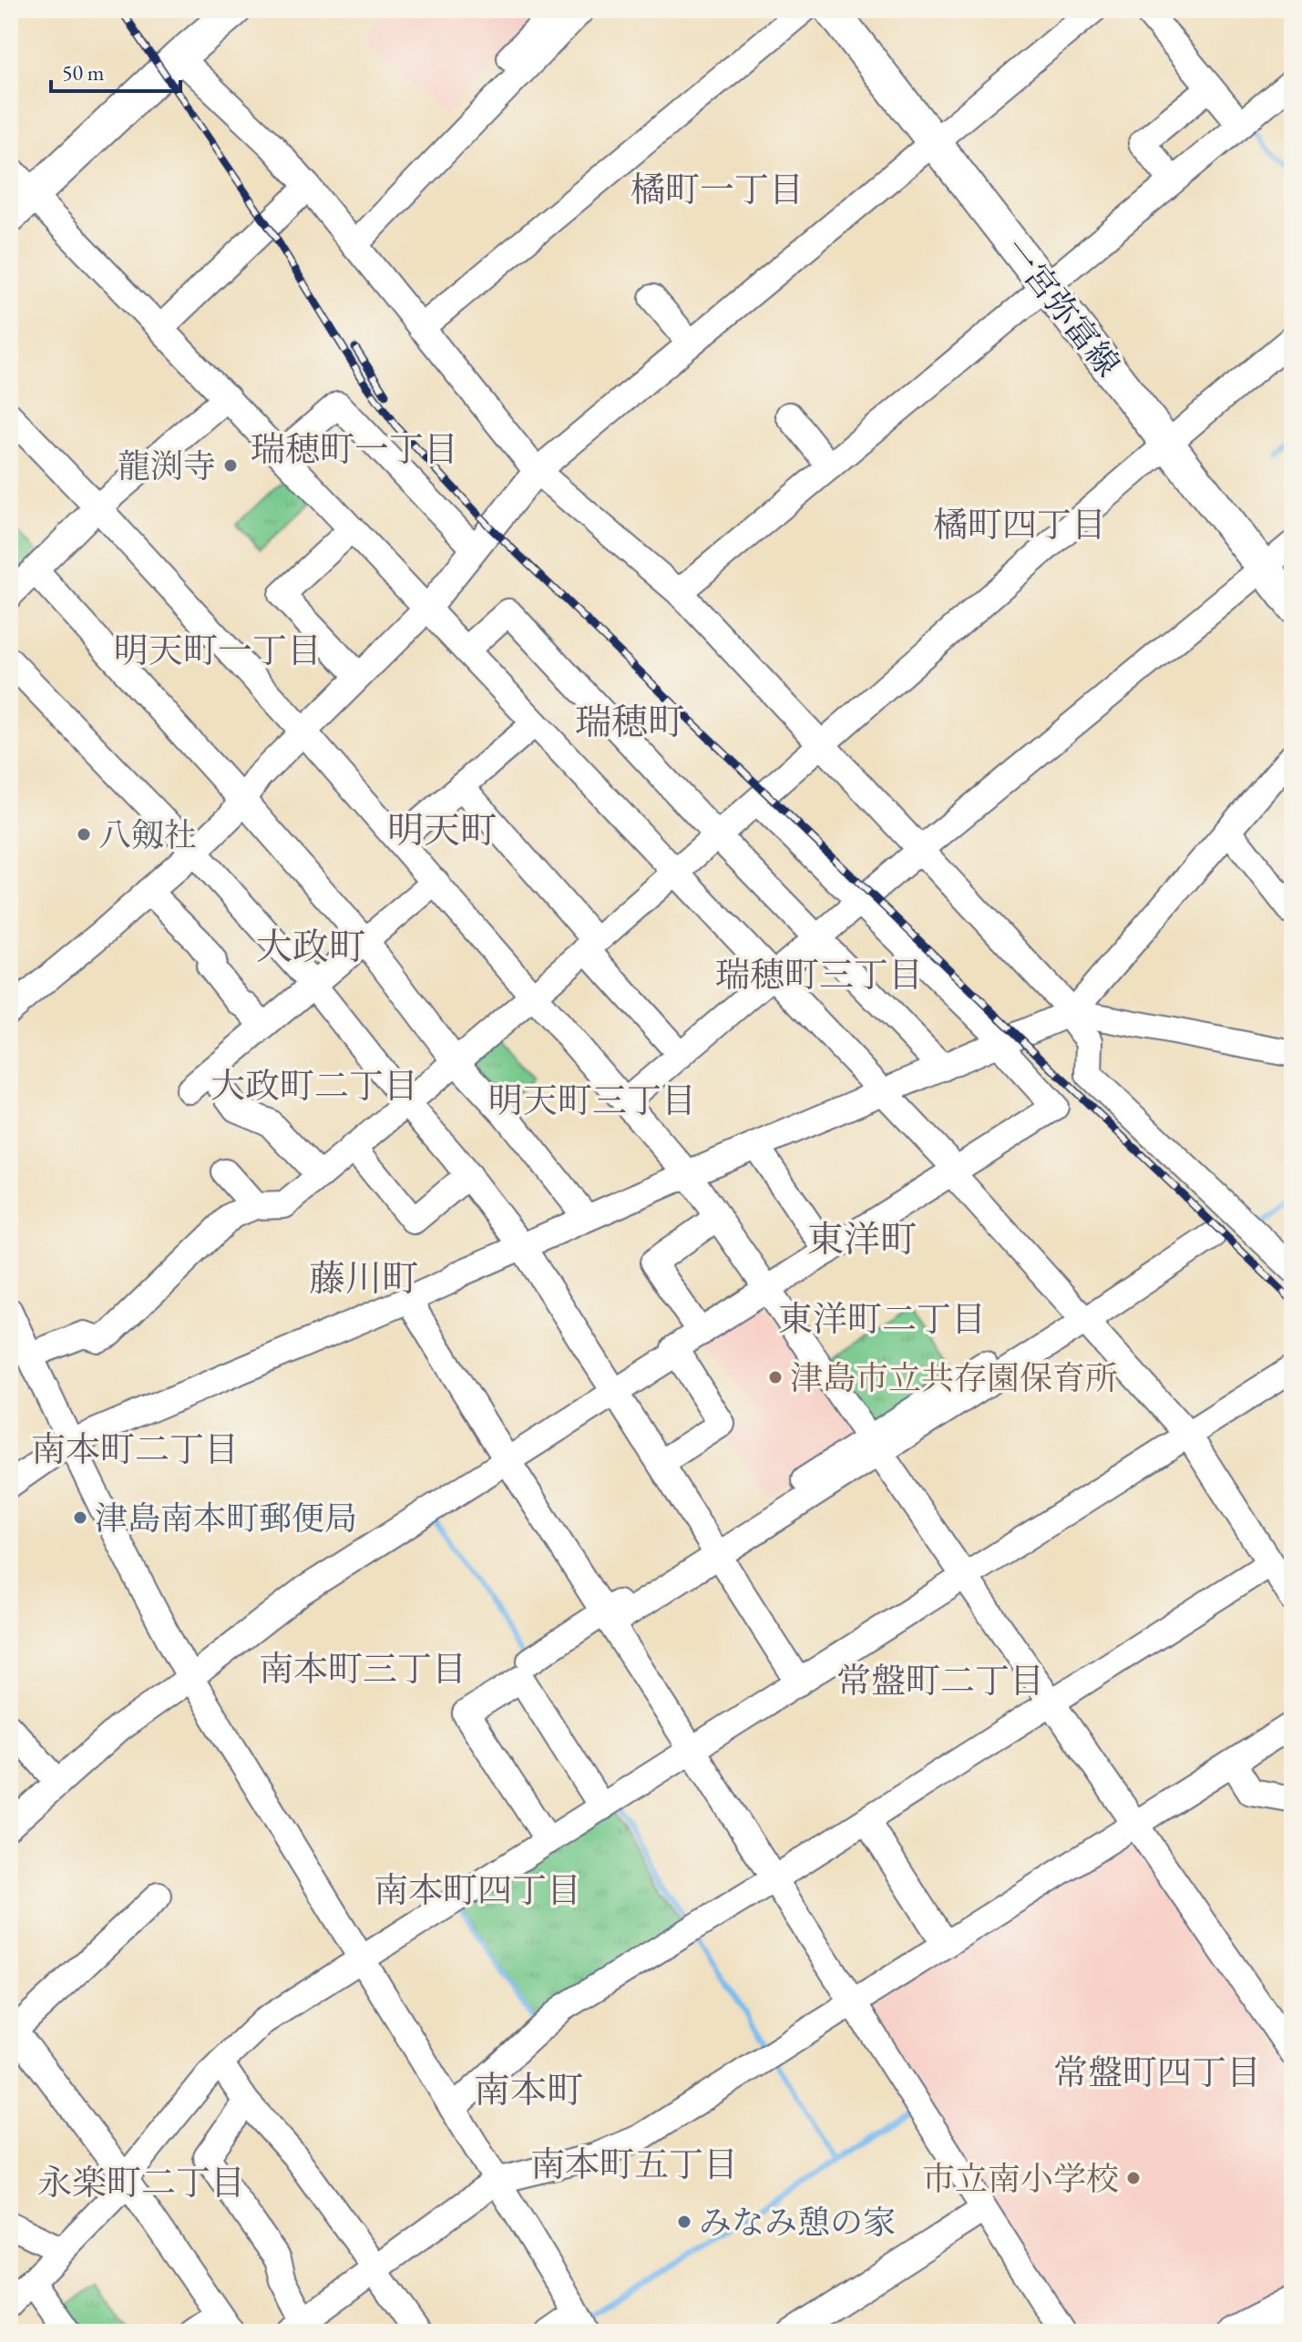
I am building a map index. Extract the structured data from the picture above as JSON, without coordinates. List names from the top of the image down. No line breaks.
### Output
{"streets":{"main road":["一宮弥富線"]},"districts":["橘町一丁目","瑞穂町一丁目","橘町四丁目","明天町一丁目","瑞穂町","明天町","大政町","瑞穂町三丁目","大政町二丁目","明天町三丁目","東洋町","藤川町","東洋町二丁目","南本町二丁目","南本町三丁目","常盤町二丁目","南本町四丁目","常盤町四丁目","南本町","南本町五丁目","永楽町二丁目"],"places":["龍渕寺","八剱社","津島市立共存園保育所","津島南本町郵便局","市立南小学校","みなみ憩の家"],"scale_bar":"50 m"}
